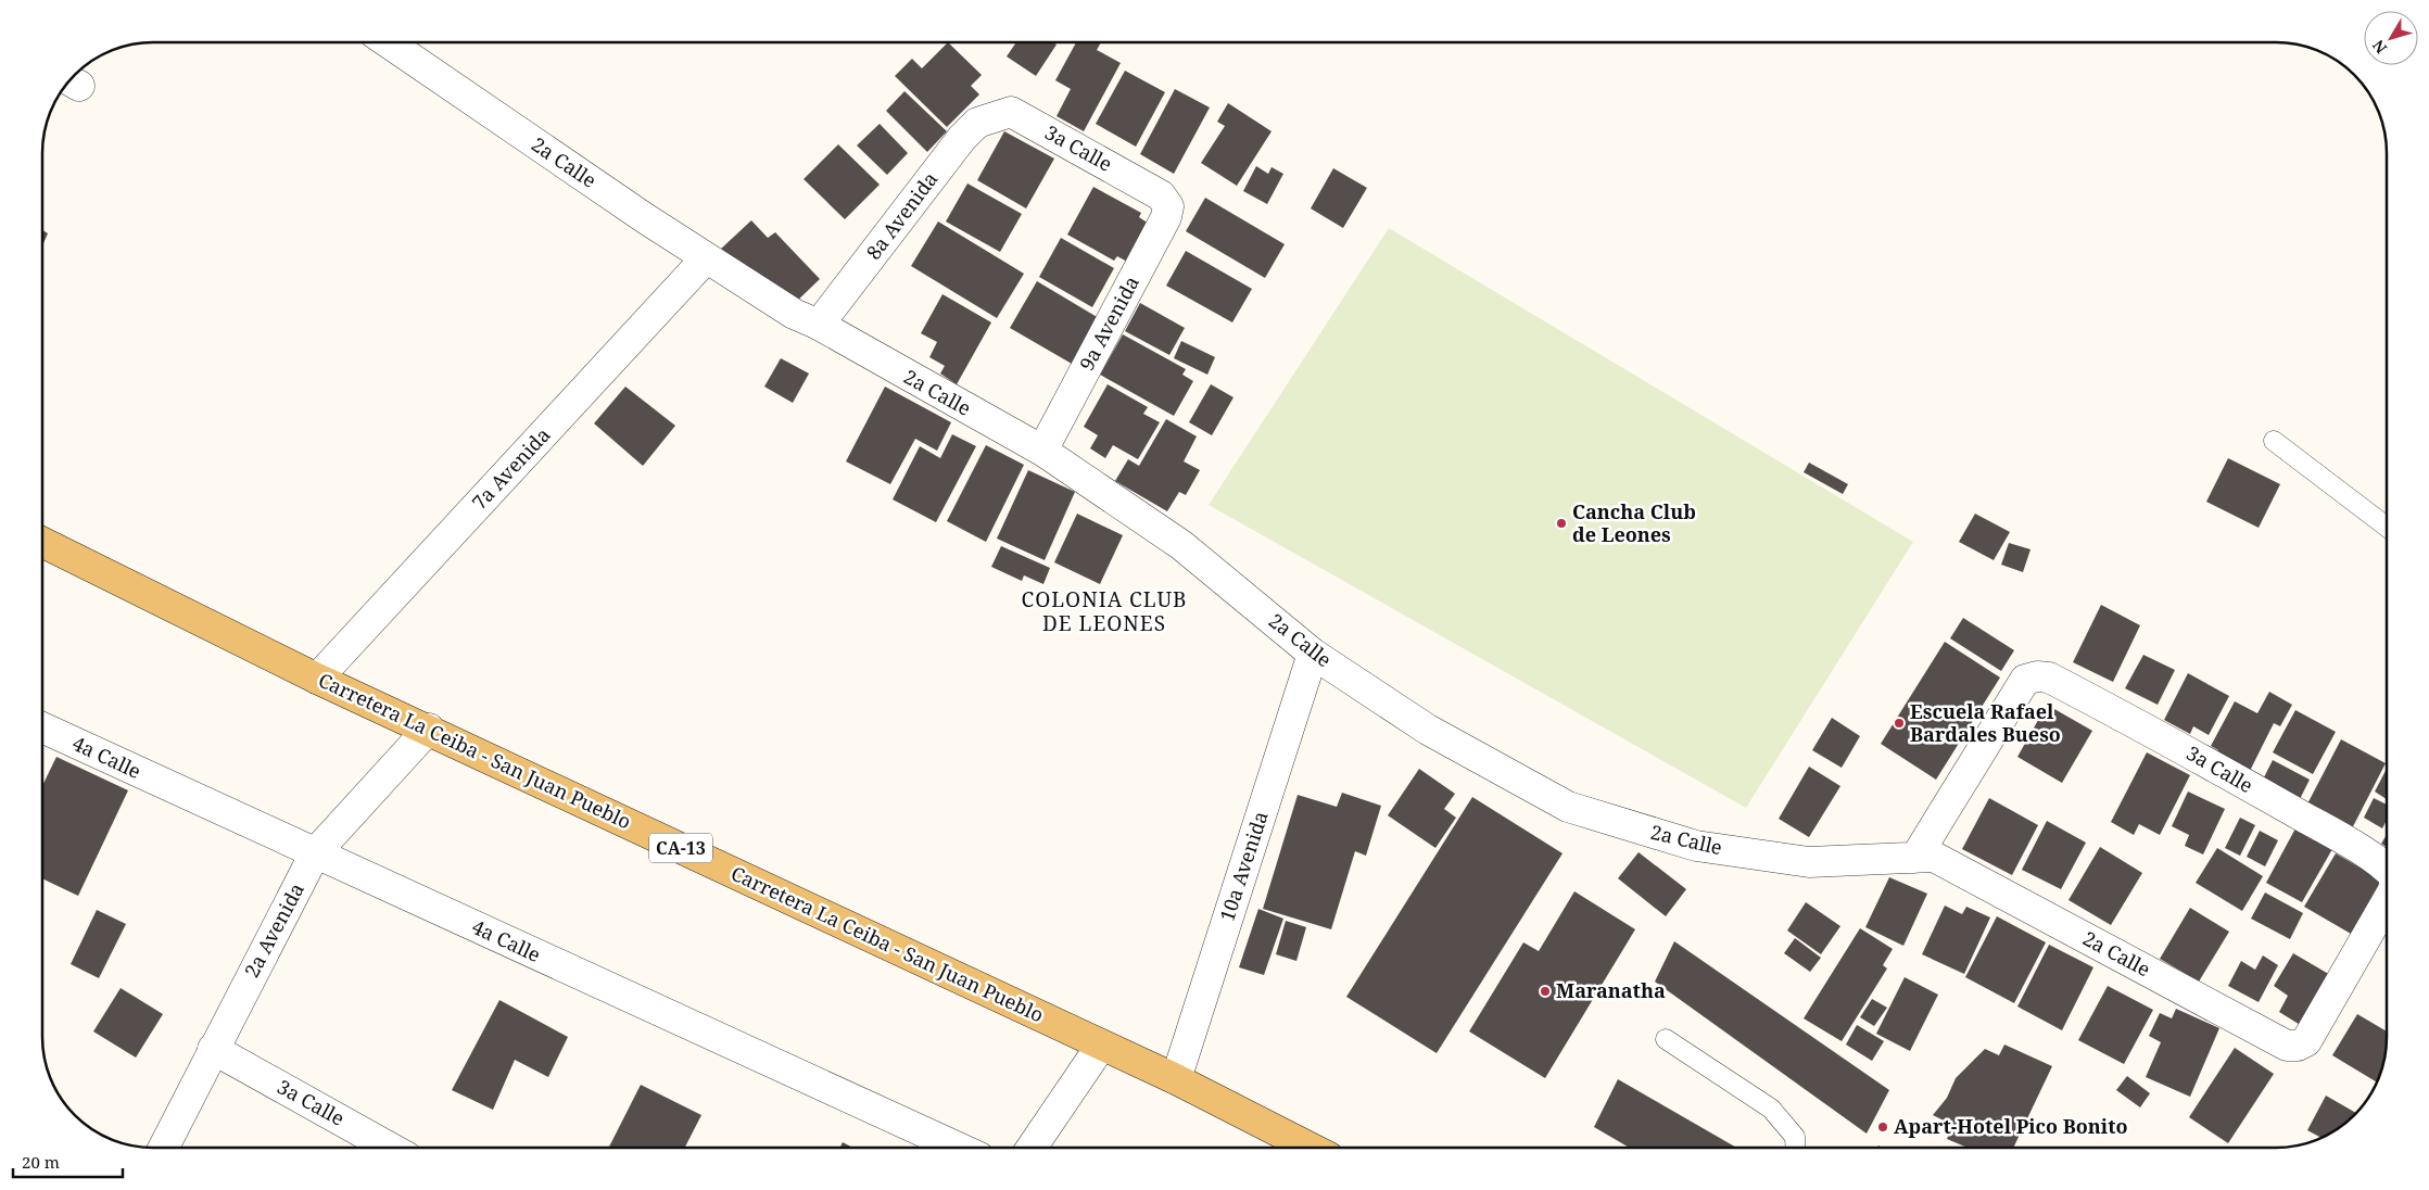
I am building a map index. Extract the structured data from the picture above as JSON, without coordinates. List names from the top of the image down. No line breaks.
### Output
{"streets":{"main road":["Carretera La Ceiba - San Juan Pueblo","CA-13"],"street":["3a Calle","2a Calle","8a Avenida","9a Avenida","7a Avenida","4a Calle","10a Avenida","2a Avenida"]},"crossings":[["3a Calle","2a Calle"],["3a Calle","8a Avenida"],["3a Calle","9a Avenida"],["3a Calle","2a Avenida"],["2a Calle","8a Avenida"],["2a Calle","9a Avenida"],["2a Calle","7a Avenida"],["2a Calle","10a Avenida"],["7a Avenida","Carretera La Ceiba - San Juan Pueblo"],["Carretera La Ceiba - San Juan Pueblo","10a Avenida"],["Carretera La Ceiba - San Juan Pueblo","2a Avenida"],["4a Calle","2a Avenida"]],"districts":["COLONIA CLUB DE LEONES"],"places":["Cancha Club de Leones","Escuela Rafael Bardales Bueso","Maranatha","Apart-Hotel Pico Bonito"],"scale_bar":"20 m","north":"bottom left"}
